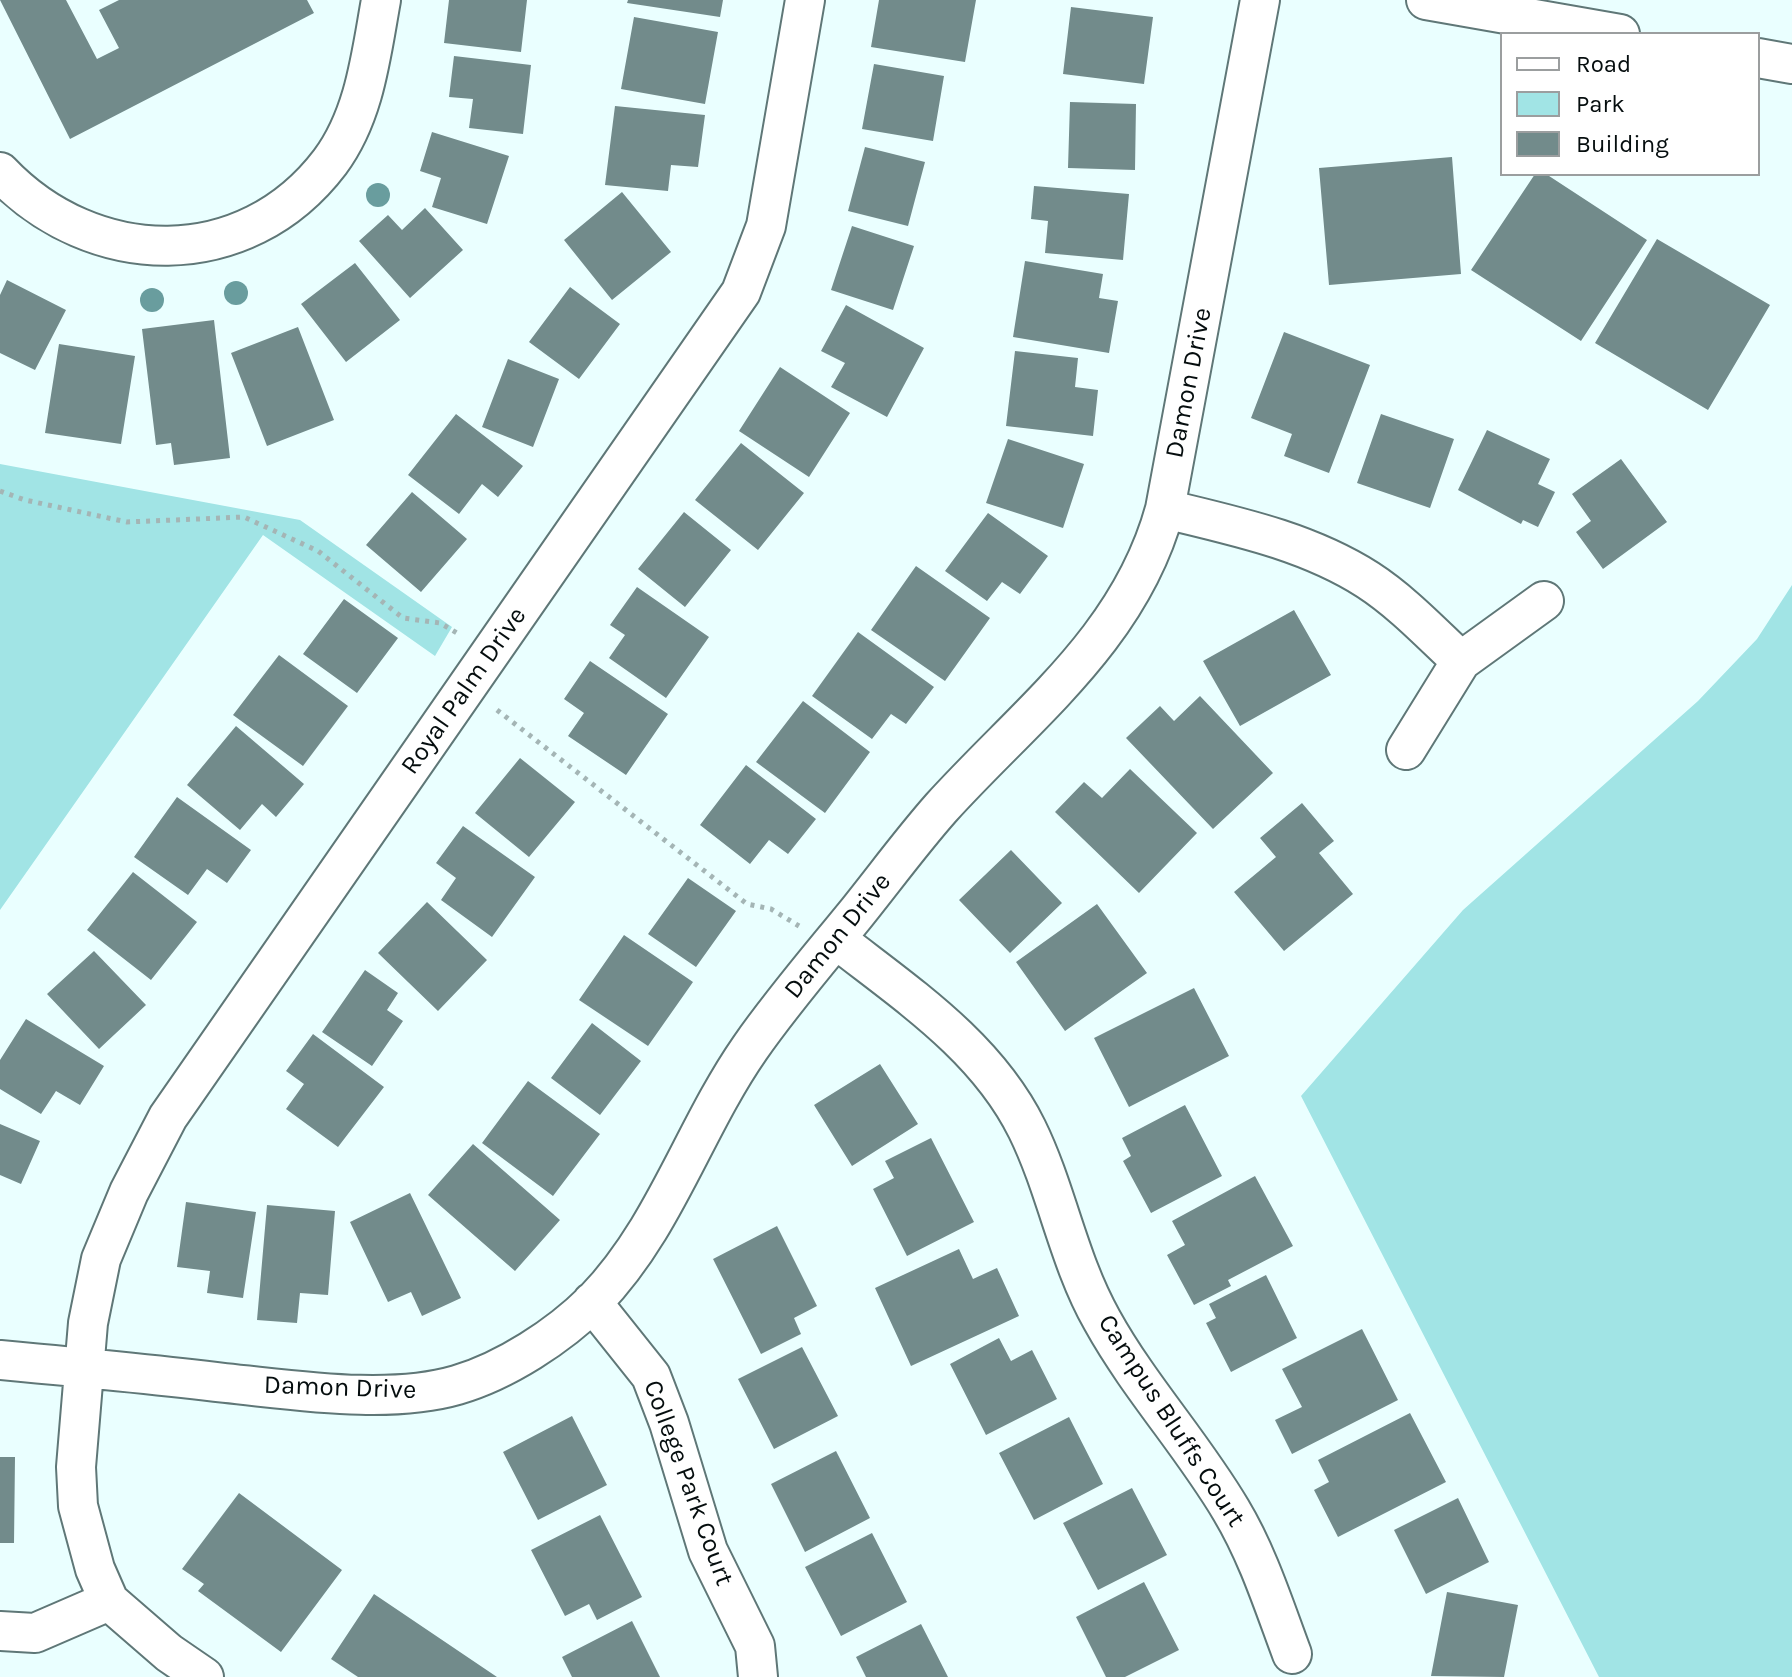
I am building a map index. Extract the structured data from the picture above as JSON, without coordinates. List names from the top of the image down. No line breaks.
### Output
{"streets":{"street":["Damon Drive","Royal Palm Drive","Campus Bluffs Court","College Park Court"]},"crossings":[["Damon Drive","Royal Palm Drive"],["Damon Drive","Campus Bluffs Court"],["Damon Drive","College Park Court"]],"legend":["Road","Park","Building"]}
